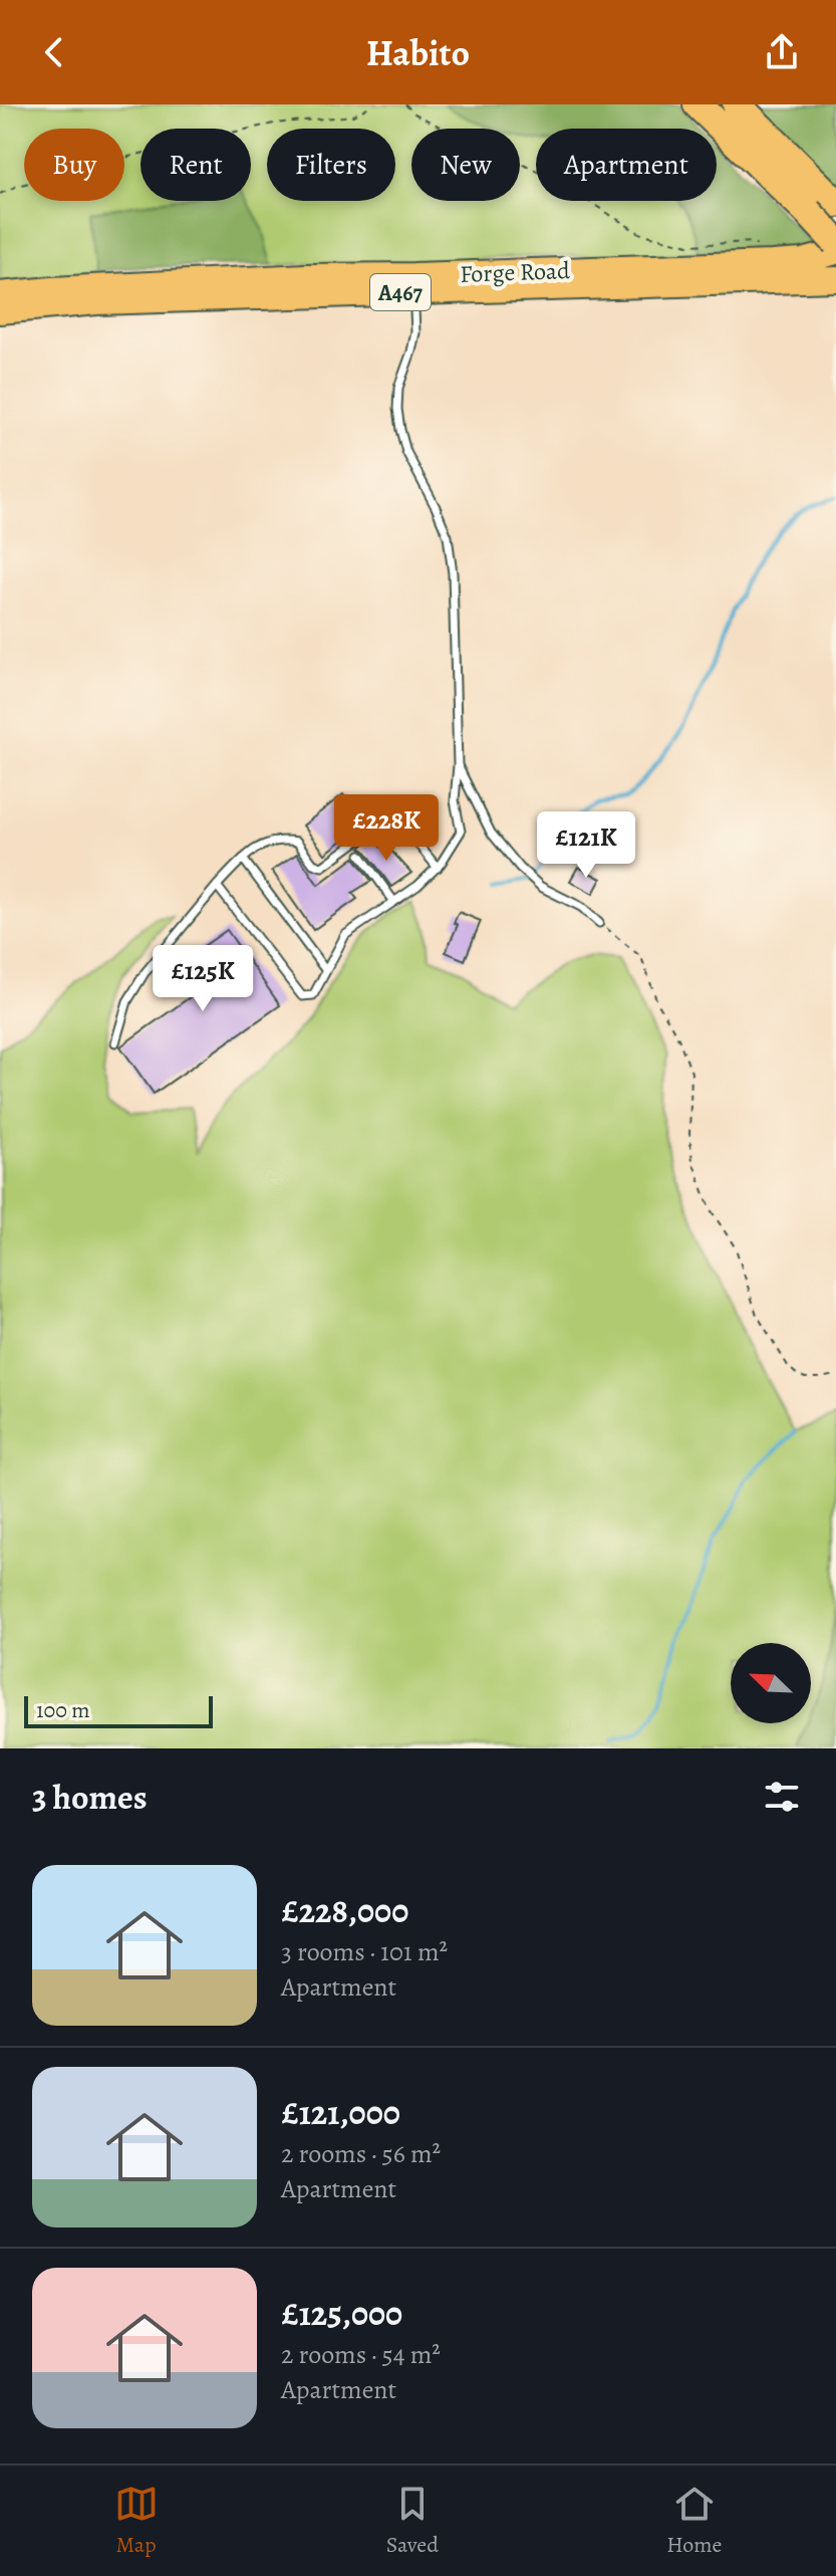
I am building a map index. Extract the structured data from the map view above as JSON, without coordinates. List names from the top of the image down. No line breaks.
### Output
{"streets":{"main road":["Forge Road","A467"]},"scale_bar":"100 m","north":"top left","page":{"header":"Habito","chip":["Buy","Rent","Filters","New","Apartment"],"price":["£228K","£121K","£125K"],"scale":"100 m","heading":"3 homes","list":[{"name":"£228,000","note":"3 rooms · 101 m² · Apartment"},{"name":"£121,000","note":"2 rooms · 56 m² · Apartment"},{"name":"£125,000","note":"2 rooms · 54 m² · Apartment"}],"tabs":["Map","Saved","Home"]}}
